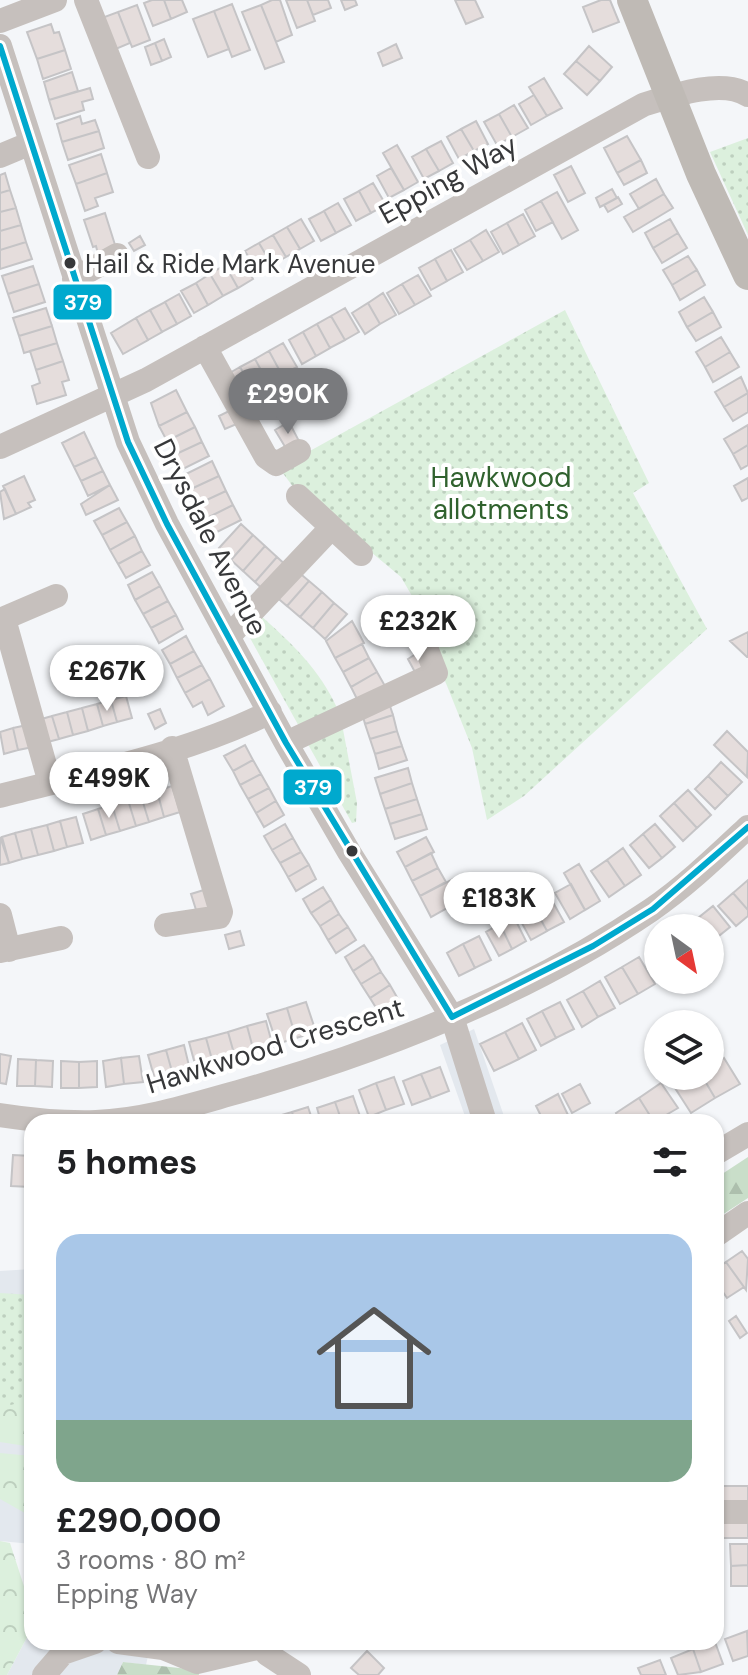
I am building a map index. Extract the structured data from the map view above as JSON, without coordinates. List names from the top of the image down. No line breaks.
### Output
{"streets":{"street":["Epping Way","Drysdale Avenue","Hawkwood Crescent"]},"crossings":[["Epping Way","Drysdale Avenue"],["Drysdale Avenue","Hawkwood Crescent"]],"parks":["Hawkwood allotments"],"places":["Hail & Ride Mark Avenue"],"lines":["transit line 379"],"north":"bottom right","page":{"price":["£290K","£232K","£267K","£499K","£183K"],"heading":"5 homes","list":[{"name":"£290,000","note":"3 rooms · 80 m² · Epping Way"}]}}
